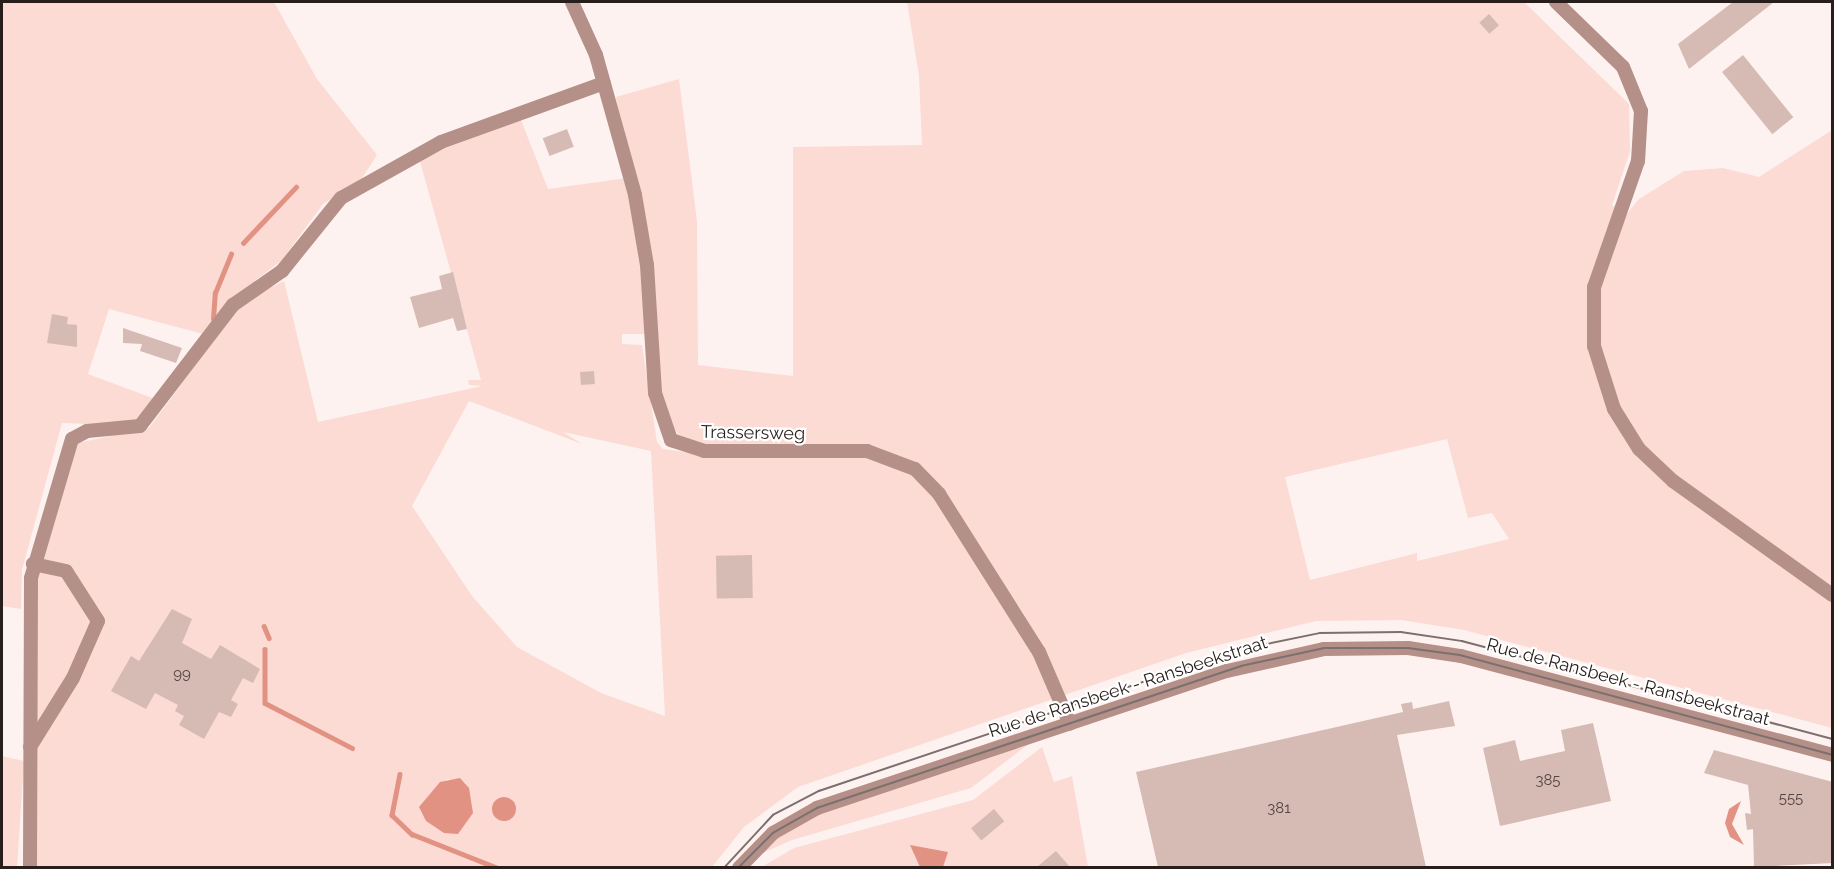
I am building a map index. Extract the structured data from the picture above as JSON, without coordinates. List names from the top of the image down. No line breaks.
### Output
{"streets":{"street":["Trassersweg","Rue de Ransbeek - Ransbeekstraat"]},"crossings":[["Trassersweg","Rue de Ransbeek - Ransbeekstraat"]],"house_numbers":["99","385","555","381"]}
